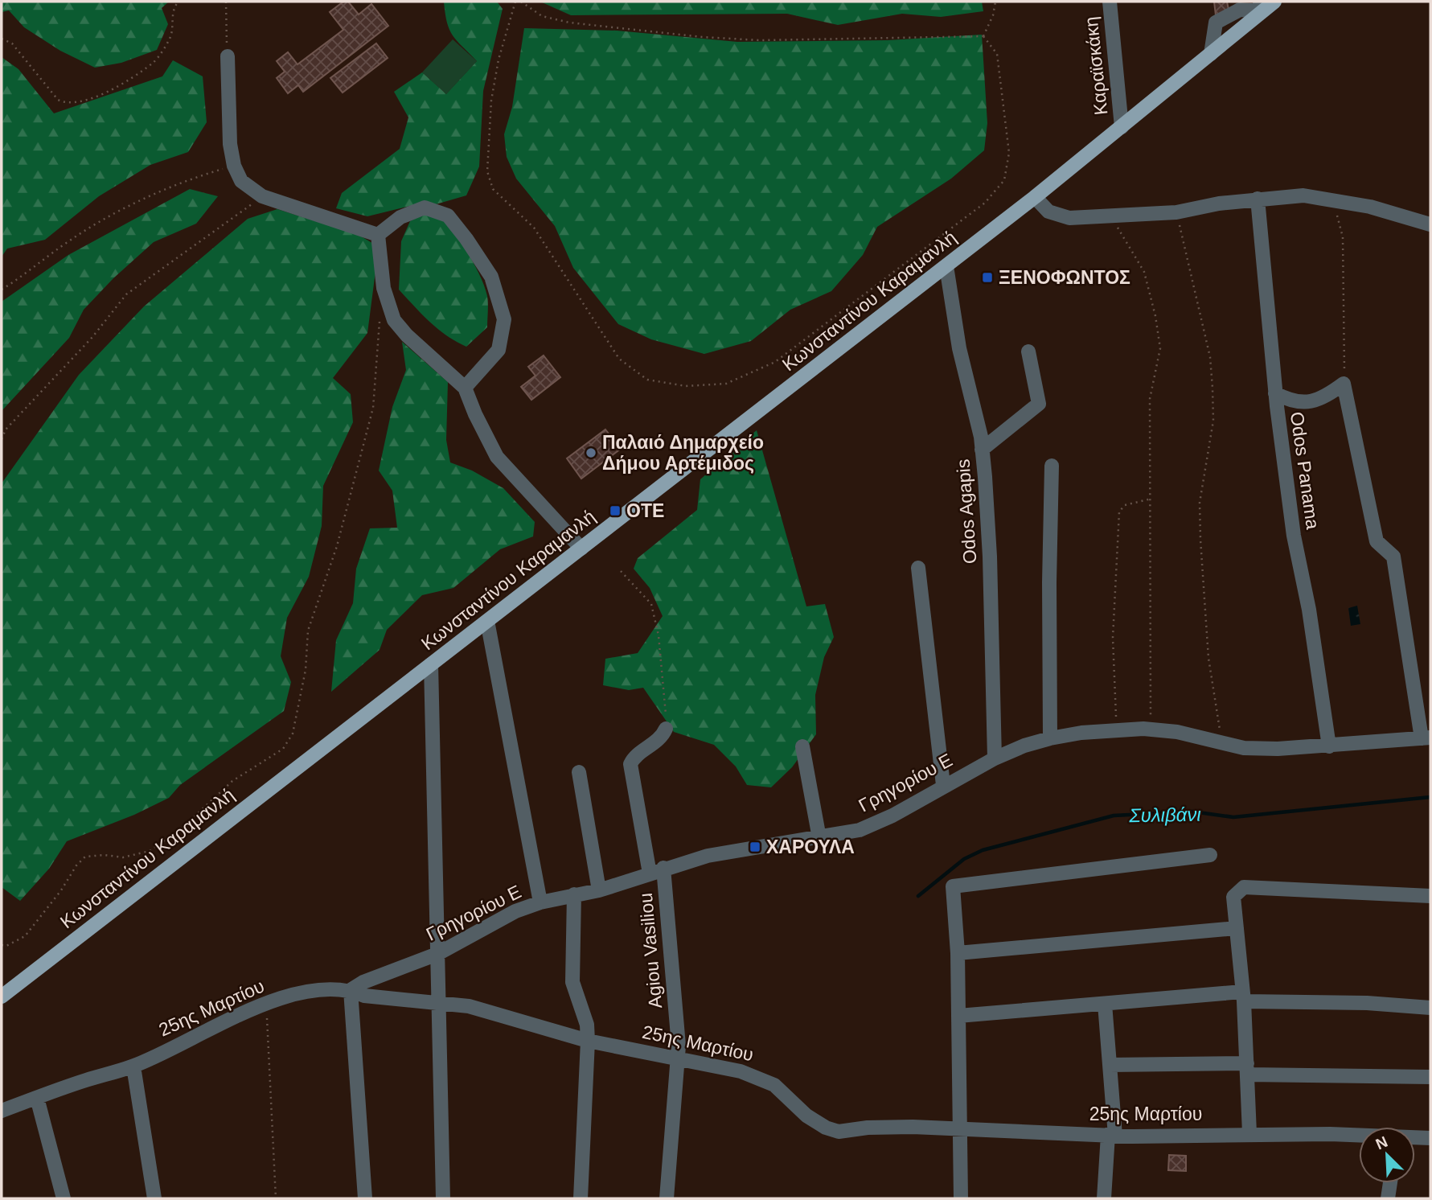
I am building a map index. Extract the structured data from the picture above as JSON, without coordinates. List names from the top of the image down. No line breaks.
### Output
{"streets":{"main road":["Κωνσταντίνου Καραμανλή"],"street":["Καραϊσκάκη","Odos Panama","Odos Agapis","Γρηγορίου Ε","Agiou Vasiliou","25ης Μαρτίου"]},"crossings":[["Καραϊσκάκη","Κωνσταντίνου Καραμανλή"],["Κωνσταντίνου Καραμανλή","Odos Agapis"],["Odos Panama","Γρηγορίου Ε"],["Odos Agapis","Γρηγορίου Ε"],["Γρηγορίου Ε","Agiou Vasiliou"],["Γρηγορίου Ε","25ης Μαρτίου"],["Agiou Vasiliou","25ης Μαρτίου"]],"water":["Συλιβάνι"],"places":{"transit":["ΞΕΝΟΦΩΝΤΟΣ","ΟΤΕ","ΧΑΡΟΥΛΑ"],"other":["Παλαιό Δημαρχείο Δήμου Αρτέμιδος"]},"north":"top left"}
